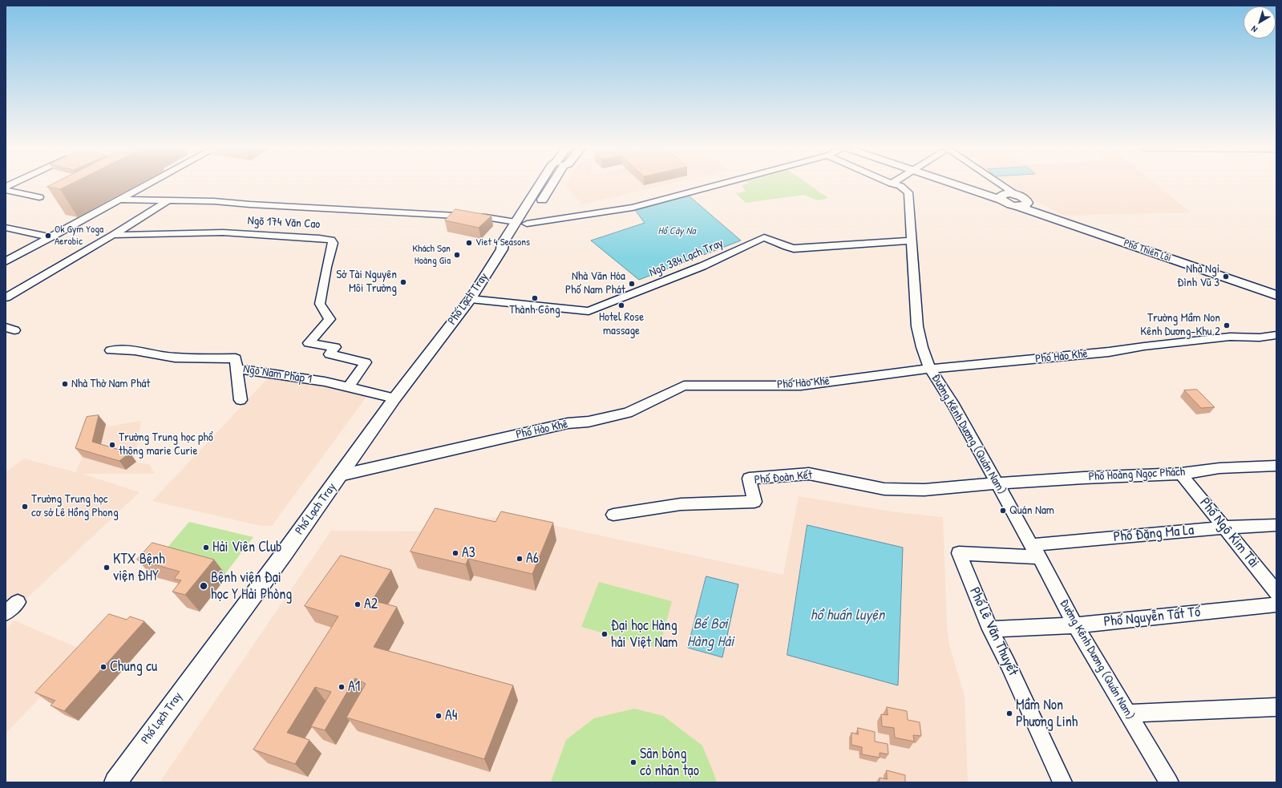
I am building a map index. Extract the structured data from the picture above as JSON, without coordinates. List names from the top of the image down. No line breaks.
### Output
{"streets":{"main road":["Phố Thiên Lôi","Phố Lạch Tray"],"street":["Ngõ 174 Văn Cao","Ngõ 384 Lạch Tray","Phố Hào Khê","Ngõ Nam Pháp 1","Đường Kênh Dương (Quán Nam)","Phố Hoàng Ngọc Phách","Phố Đoàn Kết","Phố Ngô Kim Tài","Phố Đặng Ma La","Phố Nguyễn Tất Tố","Phố Lê Văn Thuyết"]},"crossings":[["Ngõ 174 Văn Cao","Ngõ Nam Pháp 1"],["Ngõ 384 Lạch Tray","Phố Lạch Tray"],["Ngõ 384 Lạch Tray","Đường Kênh Dương (Quán Nam)"],["Phố Lạch Tray","Phố Hào Khê"],["Phố Lạch Tray","Ngõ Nam Pháp 1"],["Phố Hào Khê","Đường Kênh Dương (Quán Nam)"],["Đường Kênh Dương (Quán Nam)","Phố Hoàng Ngọc Phách"],["Đường Kênh Dương (Quán Nam)","Phố Đoàn Kết"],["Đường Kênh Dương (Quán Nam)","Phố Đặng Ma La"],["Đường Kênh Dương (Quán Nam)","Phố Nguyễn Tất Tố"],["Đường Kênh Dương (Quán Nam)","Phố Lê Văn Thuyết"],["Phố Hoàng Ngọc Phách","Phố Đoàn Kết"],["Phố Hoàng Ngọc Phách","Phố Ngô Kim Tài"],["Phố Ngô Kim Tài","Phố Đặng Ma La"],["Phố Đặng Ma La","Phố Lê Văn Thuyết"],["Phố Nguyễn Tất Tố","Phố Lê Văn Thuyết"]],"water":["Hồ Cây Na","hồ huấn luyện","Bể Bơi Hàng Hải"],"places":["Ok Gym Yoga Aerobic","Viet 4 Seasons","Khách Sạn Hoàng Gia","Nhà Ngỉ Đình Vũ 3","Sở Tài Nguyên Môi Trường","Nhà Văn Hóa Phố Nam Phát","Thành Công","Hotel Rose massage","Trường Mầm Non Kênh Dương-Khu 2","Nhà Thờ Nam Phát","Trường Trung học phổ thông marie Curie","Trường Trung học cơ sở Lê Hồng Phong","Quán Nam","Hải Viên Club","A3","A6","KTX Bệnh viện ĐHY","Bệnh viện Đại học Y Hải Phòng","A2","Đại học Hàng hải Việt Nam","Chung cu","A1","Mầm Non Phương Linh","A4","Sân bóng cỏ nhân tạo"],"north":"bottom left"}
